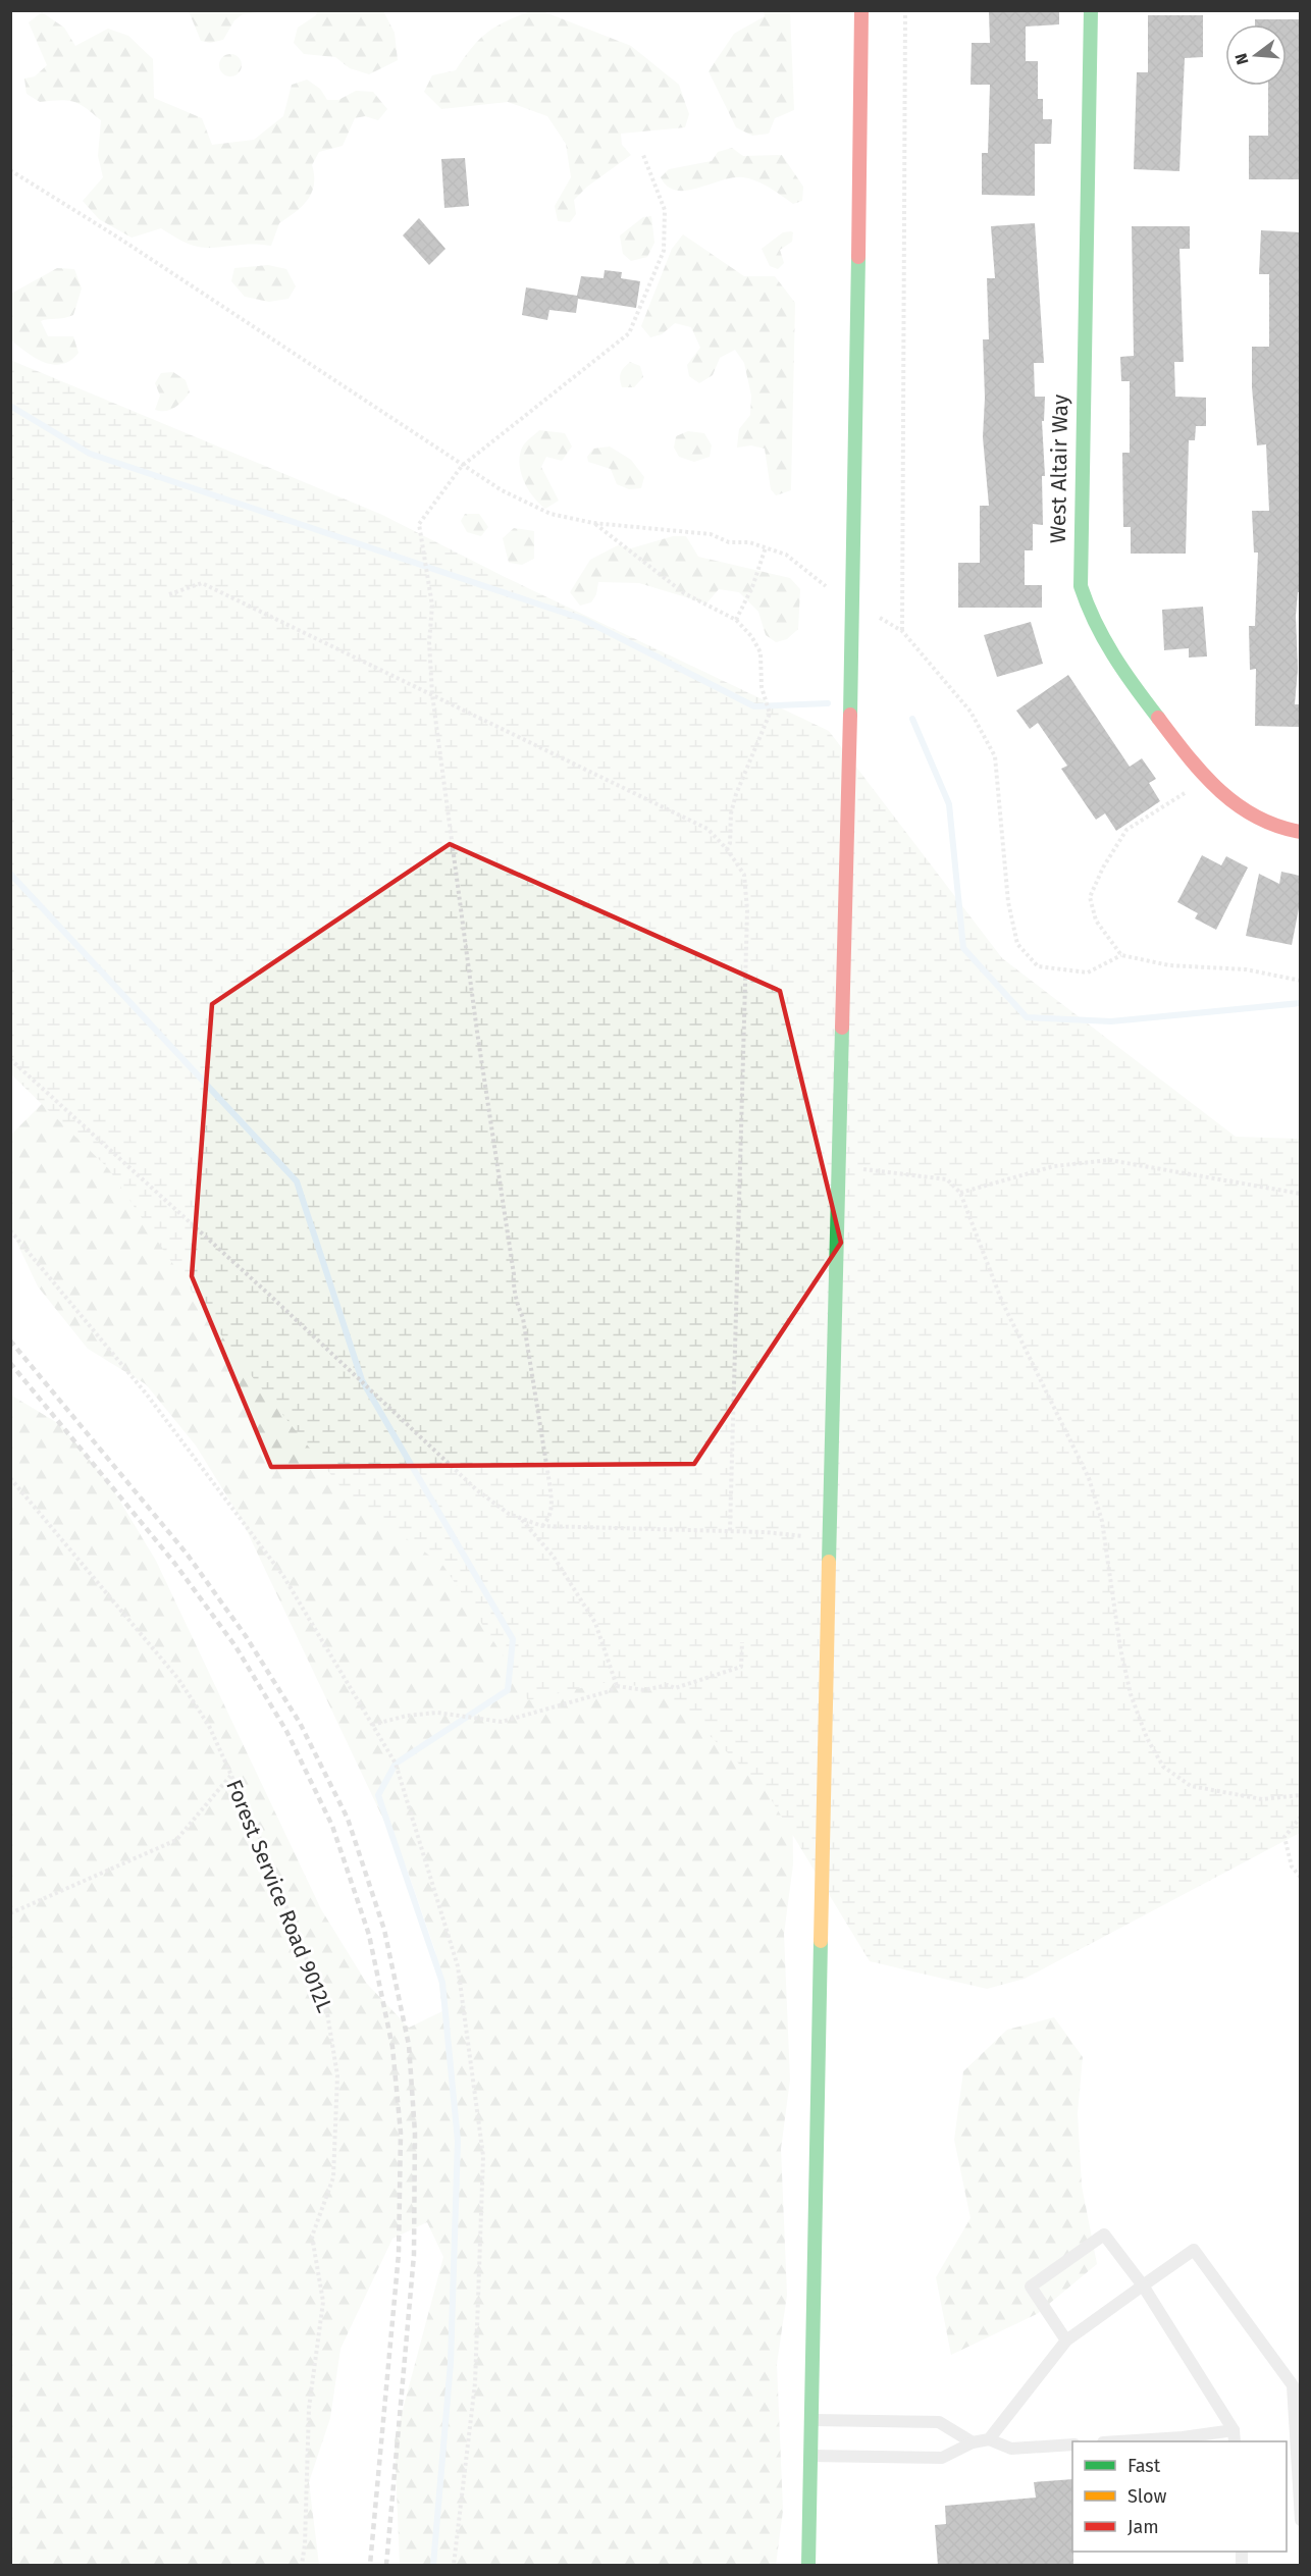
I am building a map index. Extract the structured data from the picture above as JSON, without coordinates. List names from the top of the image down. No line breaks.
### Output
{"streets":{"main road":["West Altair Way"],"path":["Forest Service Road 9012L"]},"legend":["Fast","Slow","Jam"],"north":"left"}
